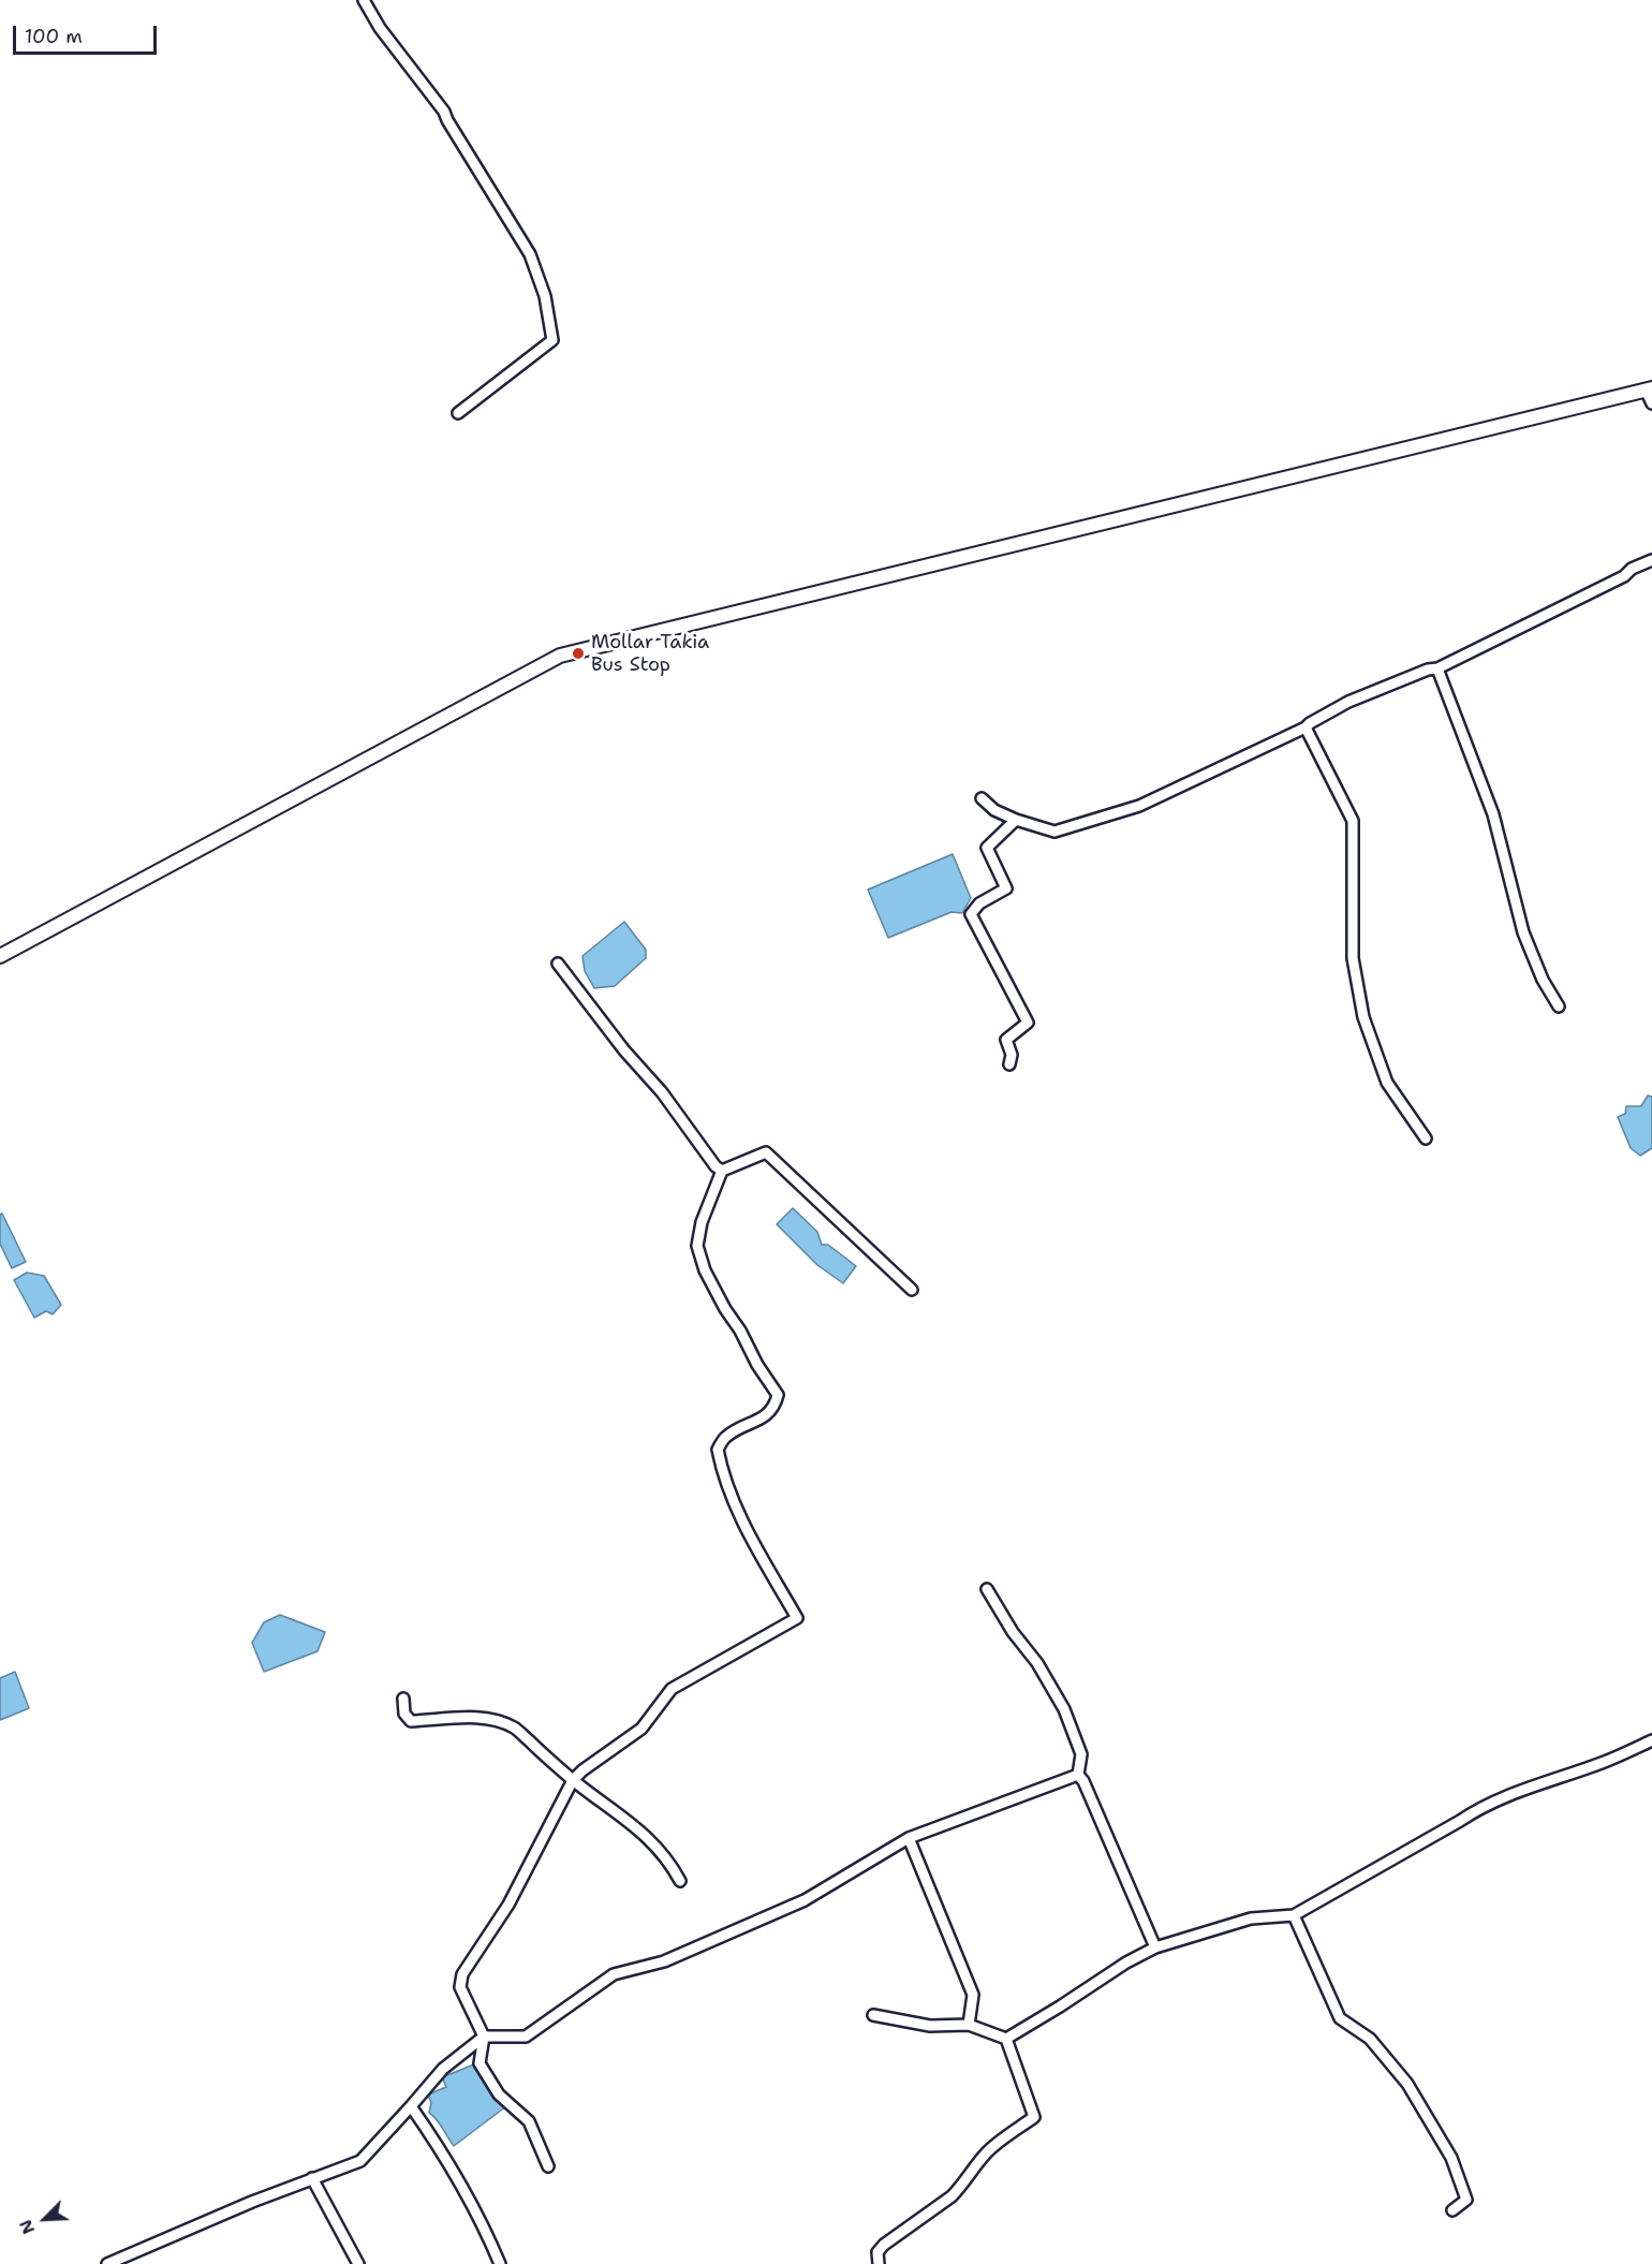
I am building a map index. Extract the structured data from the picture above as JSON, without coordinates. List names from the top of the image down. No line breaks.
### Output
{"places":["Mollar Takia Bus Stop"],"scale_bar":"100 m","north":"bottom left"}
